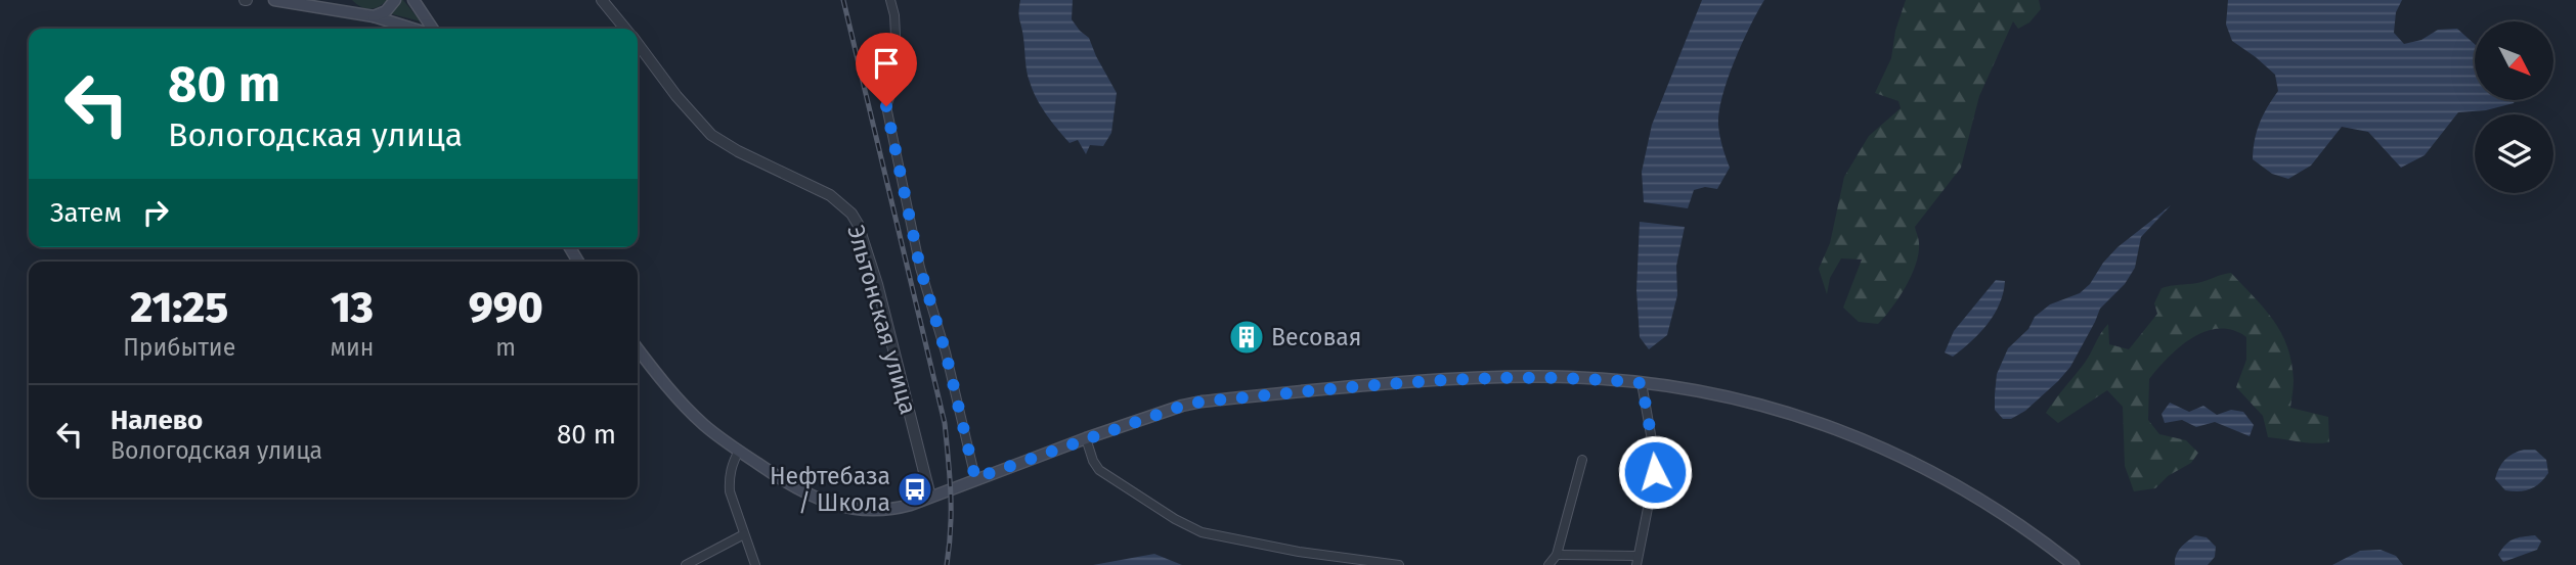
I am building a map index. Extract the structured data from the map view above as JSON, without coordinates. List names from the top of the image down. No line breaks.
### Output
{"streets":{"street":["Эльтонская улица"]},"places":{"building":["Весовая"],"bus stop":["Нефтебаза / Школа"]},"north":"bottom right","page":{"turn":["80 m","Вологодская улица"],"then":"Затем","eta":["21:25","Прибытие","13","мин","990","m"],"list":[{"name":"Налево","note":"Вологодская улица","value":"80 m"}]}}
